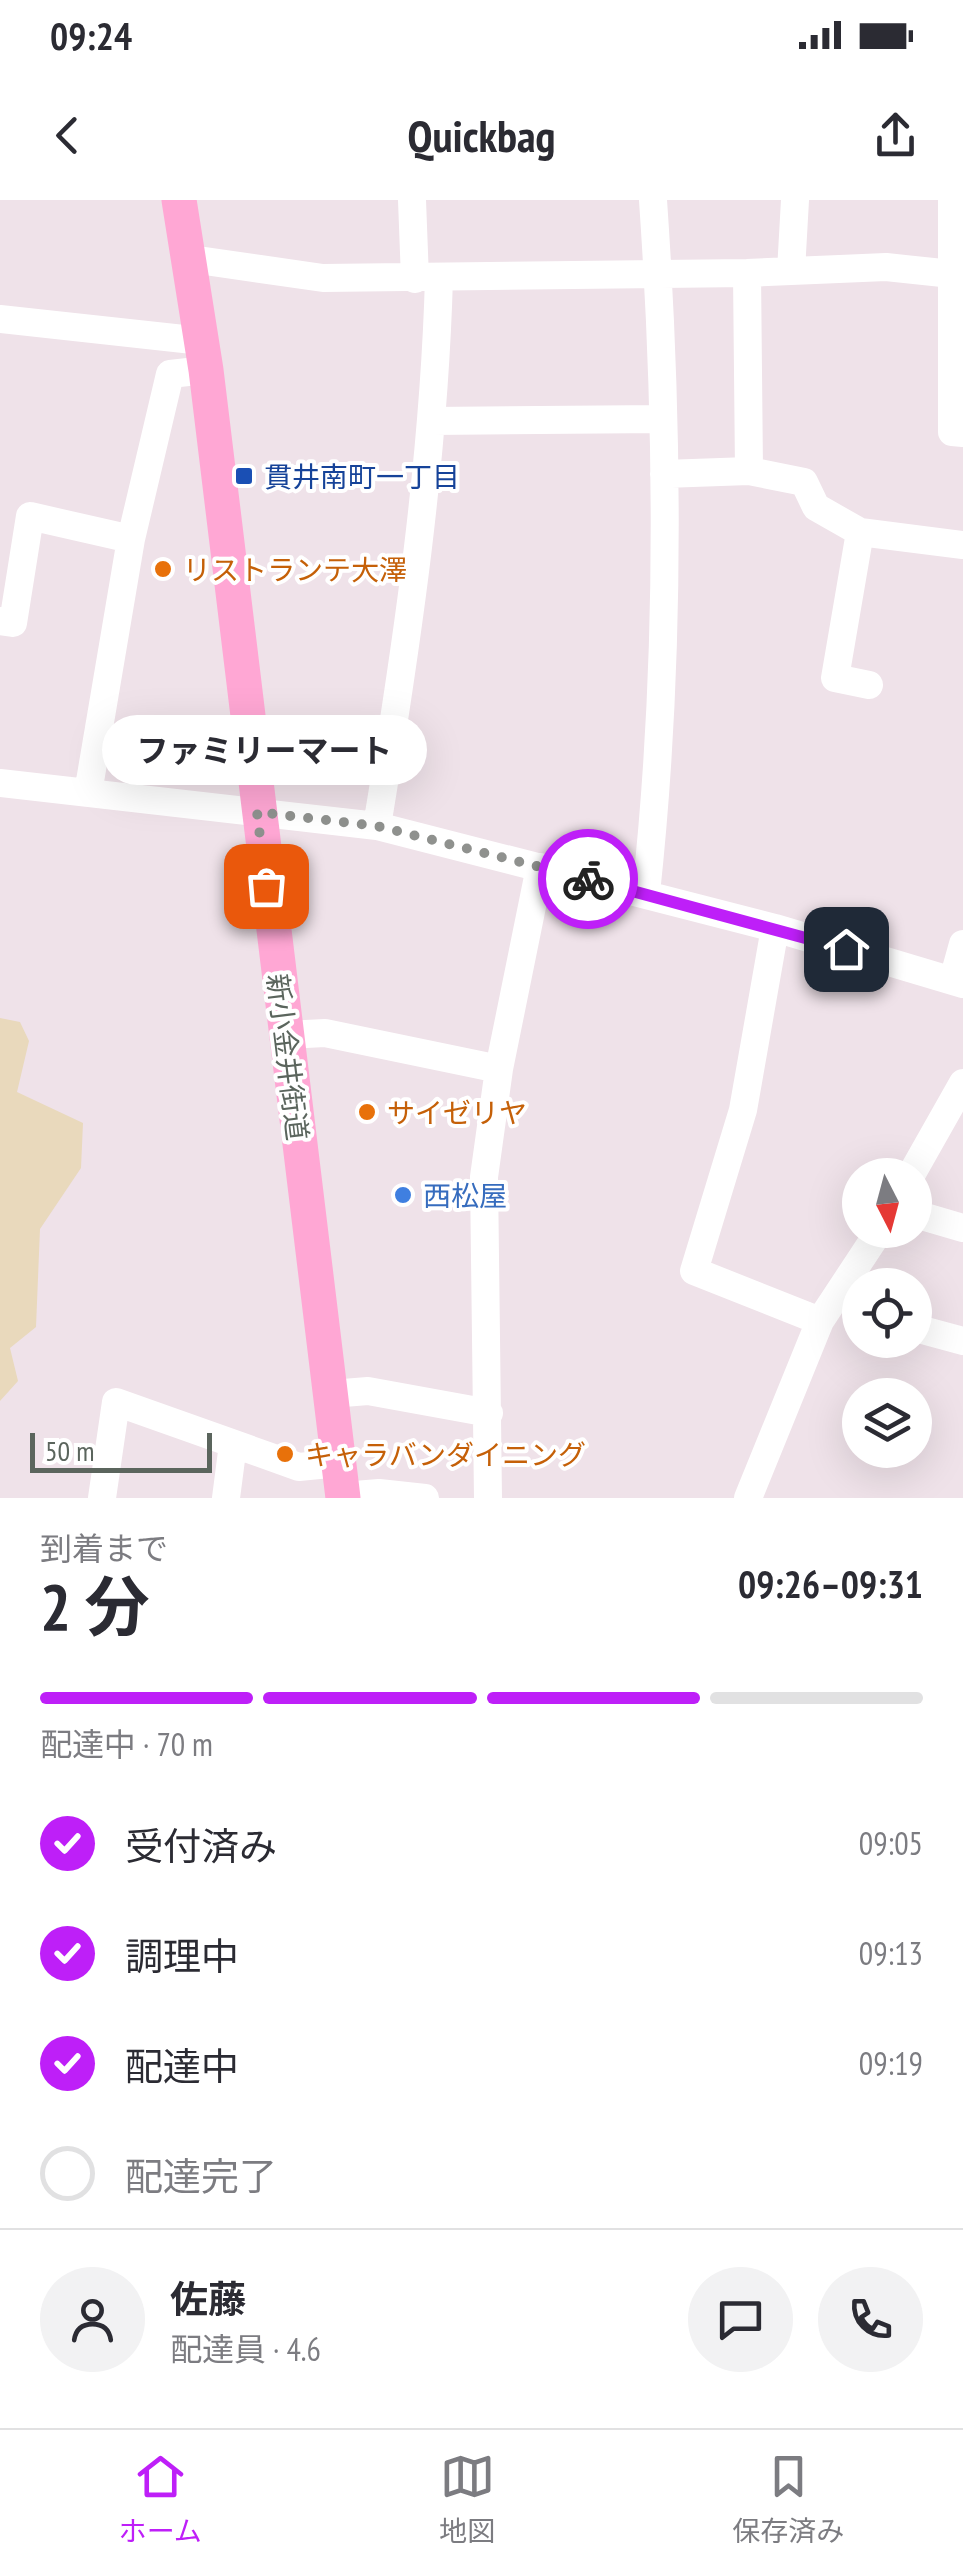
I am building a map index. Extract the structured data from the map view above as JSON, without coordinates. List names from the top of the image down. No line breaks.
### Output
{"streets":{"main road":["新小金井街道"]},"places":{"transit":["貫井南町一丁目"],"other":["リストランテ大澤","ファミリーマート","サイゼリヤ","西松屋","キャラバンダイニング"]},"scale_bar":"50 m","north":"bottom","page":{"status":"09:24","header":"Quickbag","bubble":"ファミリーマート","scale":"50 m","heading":["2 分","到着まで","09:26–09:31"],"panel":["佐藤","配達員 · 4.6"],"bar":"配達中 · 70 m","list":[["受付済み","09:05"],["調理中","09:13"],["配達中","09:19"],"配達完了"],"tabs":["ホーム","地図","保存済み"]}}
